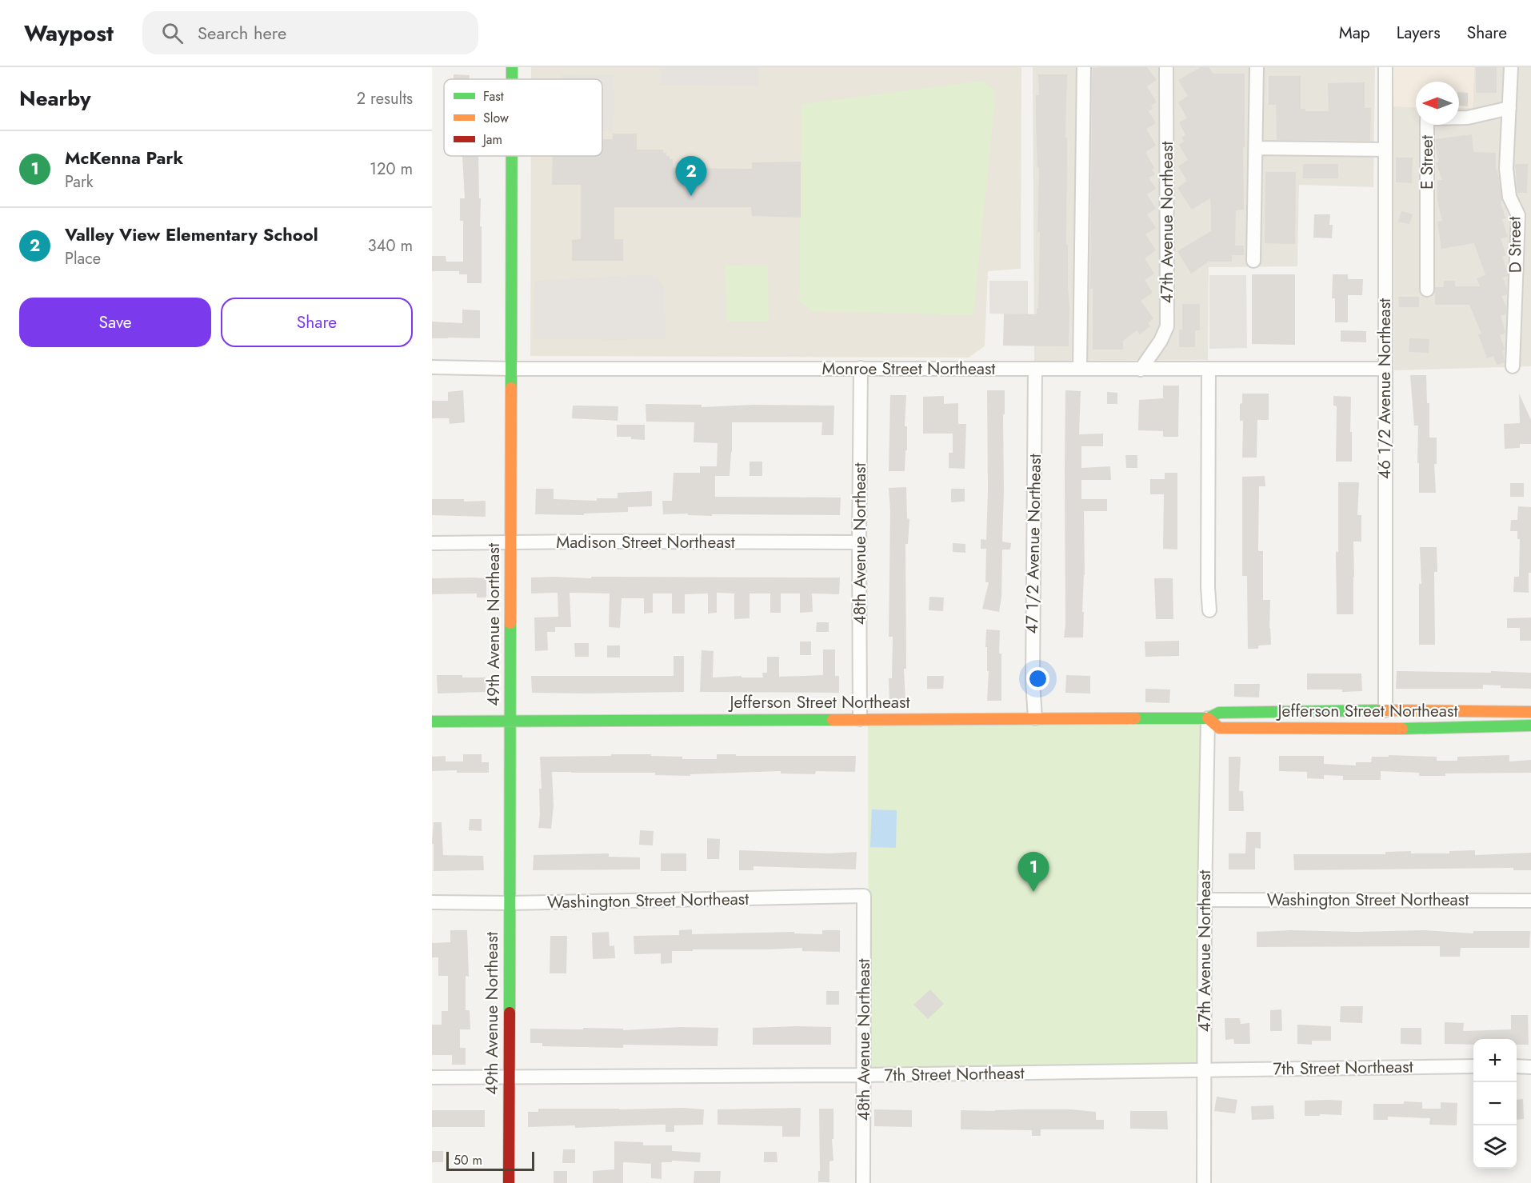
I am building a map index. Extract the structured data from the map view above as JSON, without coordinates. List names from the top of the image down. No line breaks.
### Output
{"streets":{"street":["E Street","47th Avenue Northeast","D Street","Monroe Street Northeast","46 1/2 Avenue Northeast","Madison Street Northeast","48th Avenue Northeast","47 1/2 Avenue Northeast","49th Avenue Northeast","Jefferson Street Northeast","Washington Street Northeast","7th Street Northeast"]},"crossings":[["E Street","D Street"],["47th Avenue Northeast","Monroe Street Northeast"],["47th Avenue Northeast","Jefferson Street Northeast"],["47th Avenue Northeast","Washington Street Northeast"],["47th Avenue Northeast","7th Street Northeast"],["Monroe Street Northeast","46 1/2 Avenue Northeast"],["Monroe Street Northeast","48th Avenue Northeast"],["Monroe Street Northeast","47 1/2 Avenue Northeast"],["Monroe Street Northeast","49th Avenue Northeast"],["46 1/2 Avenue Northeast","Jefferson Street Northeast"],["Madison Street Northeast","48th Avenue Northeast"],["Madison Street Northeast","49th Avenue Northeast"],["48th Avenue Northeast","Jefferson Street Northeast"],["48th Avenue Northeast","Washington Street Northeast"],["48th Avenue Northeast","7th Street Northeast"],["47 1/2 Avenue Northeast","Jefferson Street Northeast"],["49th Avenue Northeast","Jefferson Street Northeast"],["49th Avenue Northeast","Washington Street Northeast"],["49th Avenue Northeast","7th Street Northeast"]],"legend":["Fast","Slow","Jam"],"scale_bar":"50 m","north":"left","page":{"header":"Waypost","search":"Search here","nav":["Map","Layers","Share"],"heading":["Nearby","2 results"],"list":[{"mark":"1","name":"McKenna Park","note":"Park","value":"120 m"},{"mark":"2","name":"Valley View Elementary School","note":"Place","value":"340 m"}],"pins":["2","1"],"buttons":["Save","Share"],"map_buttons":["+","−"],"scale":"50 m"}}
